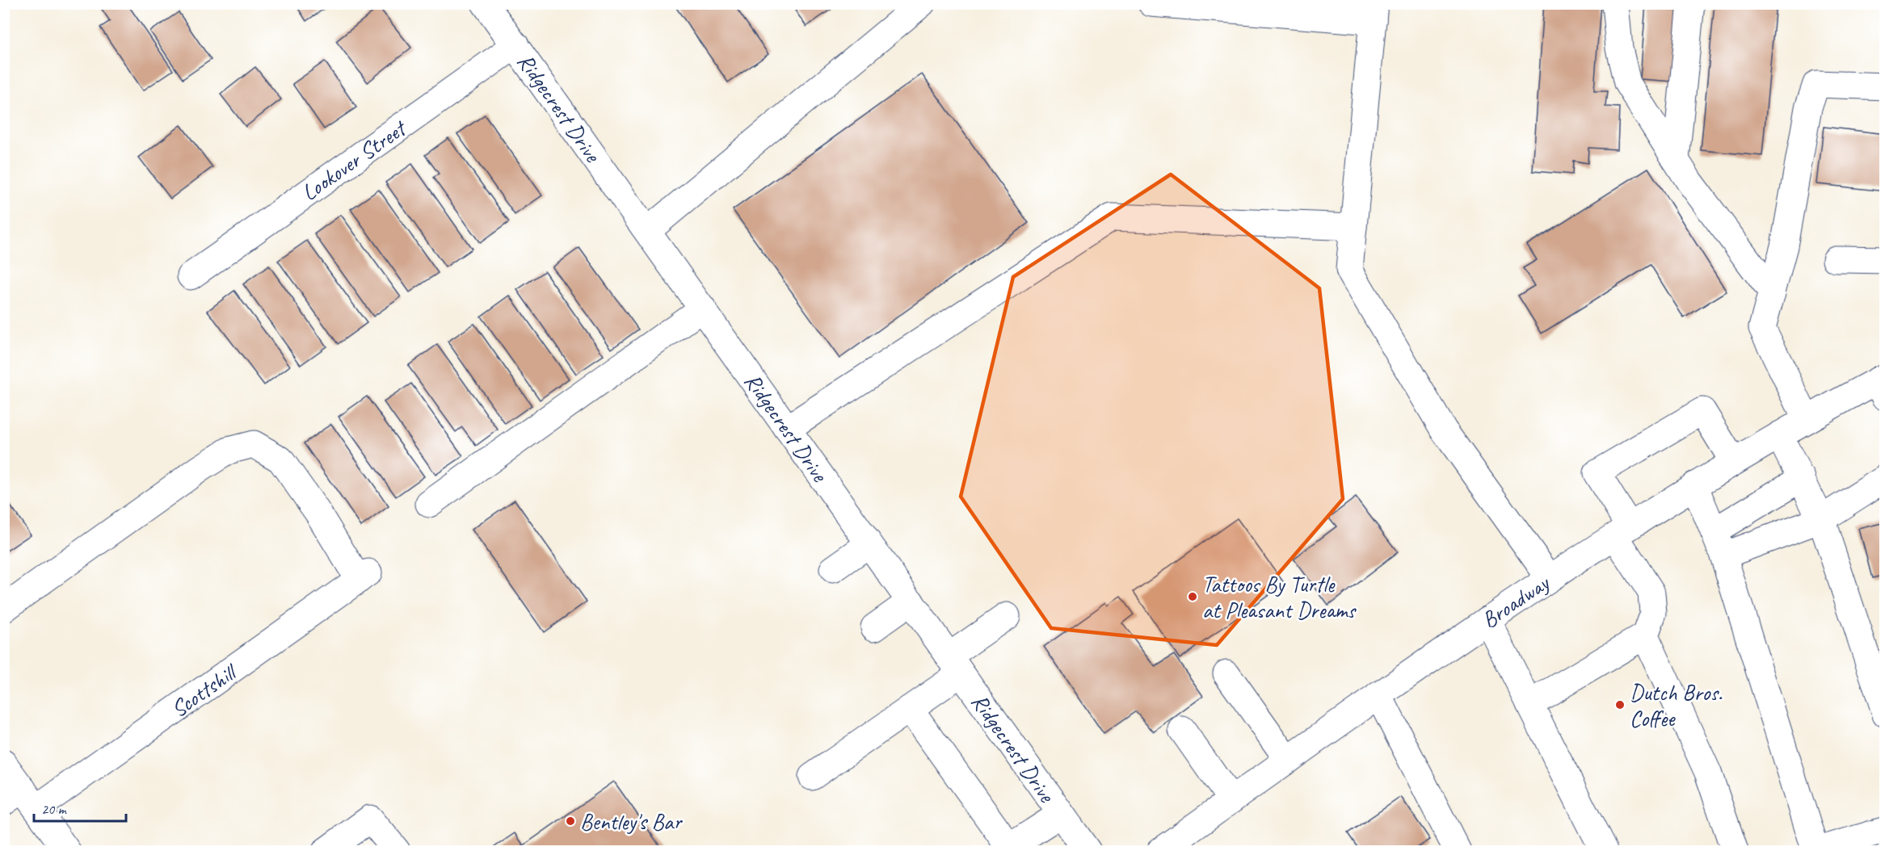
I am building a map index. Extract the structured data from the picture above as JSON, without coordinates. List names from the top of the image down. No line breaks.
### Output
{"streets":{"street":["Ridgecrest Drive","Lookover Street","Broadway","Scottshill"]},"crossings":[["Ridgecrest Drive","Lookover Street"]],"places":["Tattoos By Turtle at Pleasant Dreams","Dutch Bros. Coffee","Bentley's Bar"],"scale_bar":"20 m"}
